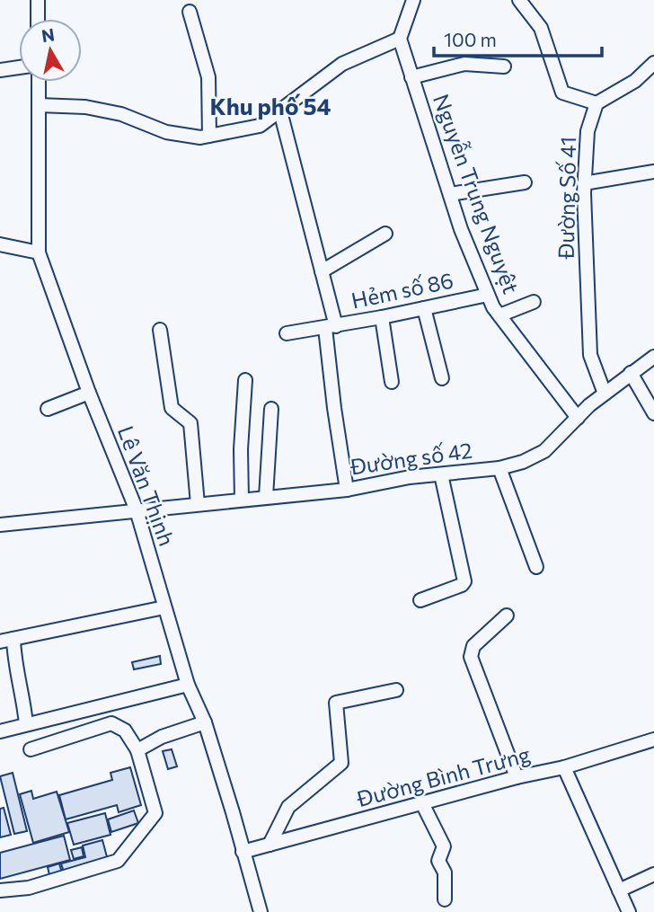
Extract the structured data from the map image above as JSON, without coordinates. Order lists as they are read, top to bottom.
{
  "streets": {
    "street": [
      "Nguyễn Trung Nguyệt",
      "Đường Số 41",
      "Hẻm số 86",
      "Đường số 42",
      "Lê Văn Thịnh",
      "Đường Bình Trưng"
    ]
  },
  "crossings": [
    ["Nguyễn Trung Nguyệt", "Hẻm số 86"],
    ["Nguyễn Trung Nguyệt", "Đường số 42"],
    ["Đường Số 41", "Đường số 42"],
    ["Đường số 42", "Lê Văn Thịnh"],
    ["Lê Văn Thịnh", "Đường Bình Trưng"]
  ],
  "districts": ["Khu phố 54"],
  "scale_bar": "100 m",
  "north": "top"
}
